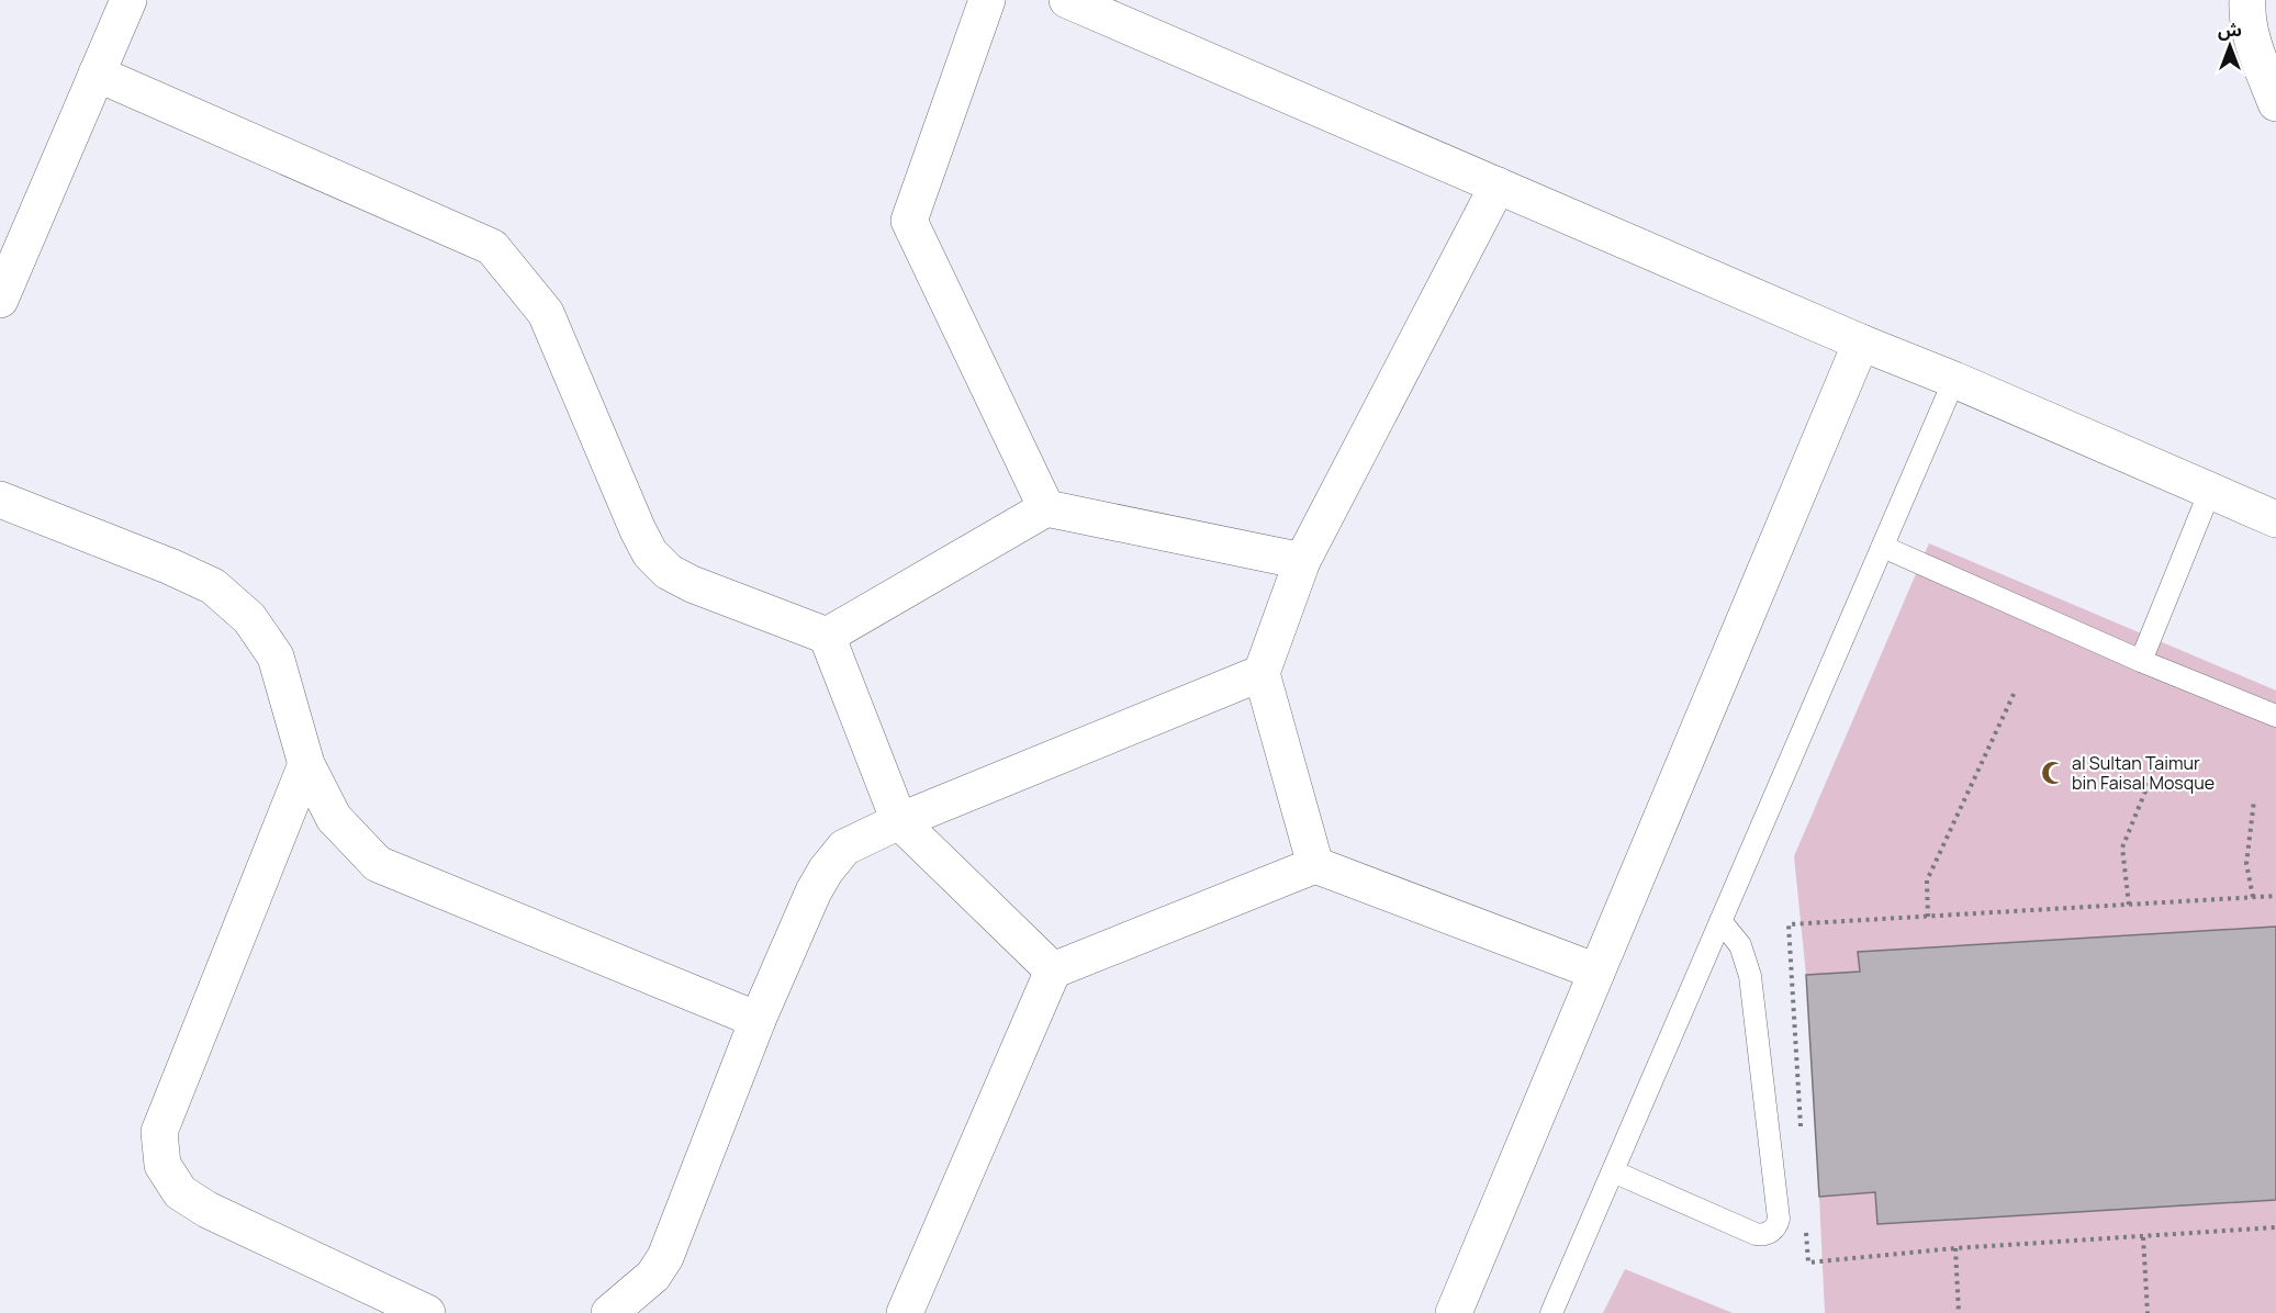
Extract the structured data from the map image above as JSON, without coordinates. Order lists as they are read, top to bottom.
{
  "places": {
    "mosque": ["al Sultan Taimur bin Faisal Mosque"]
  },
  "north": "top"
}
